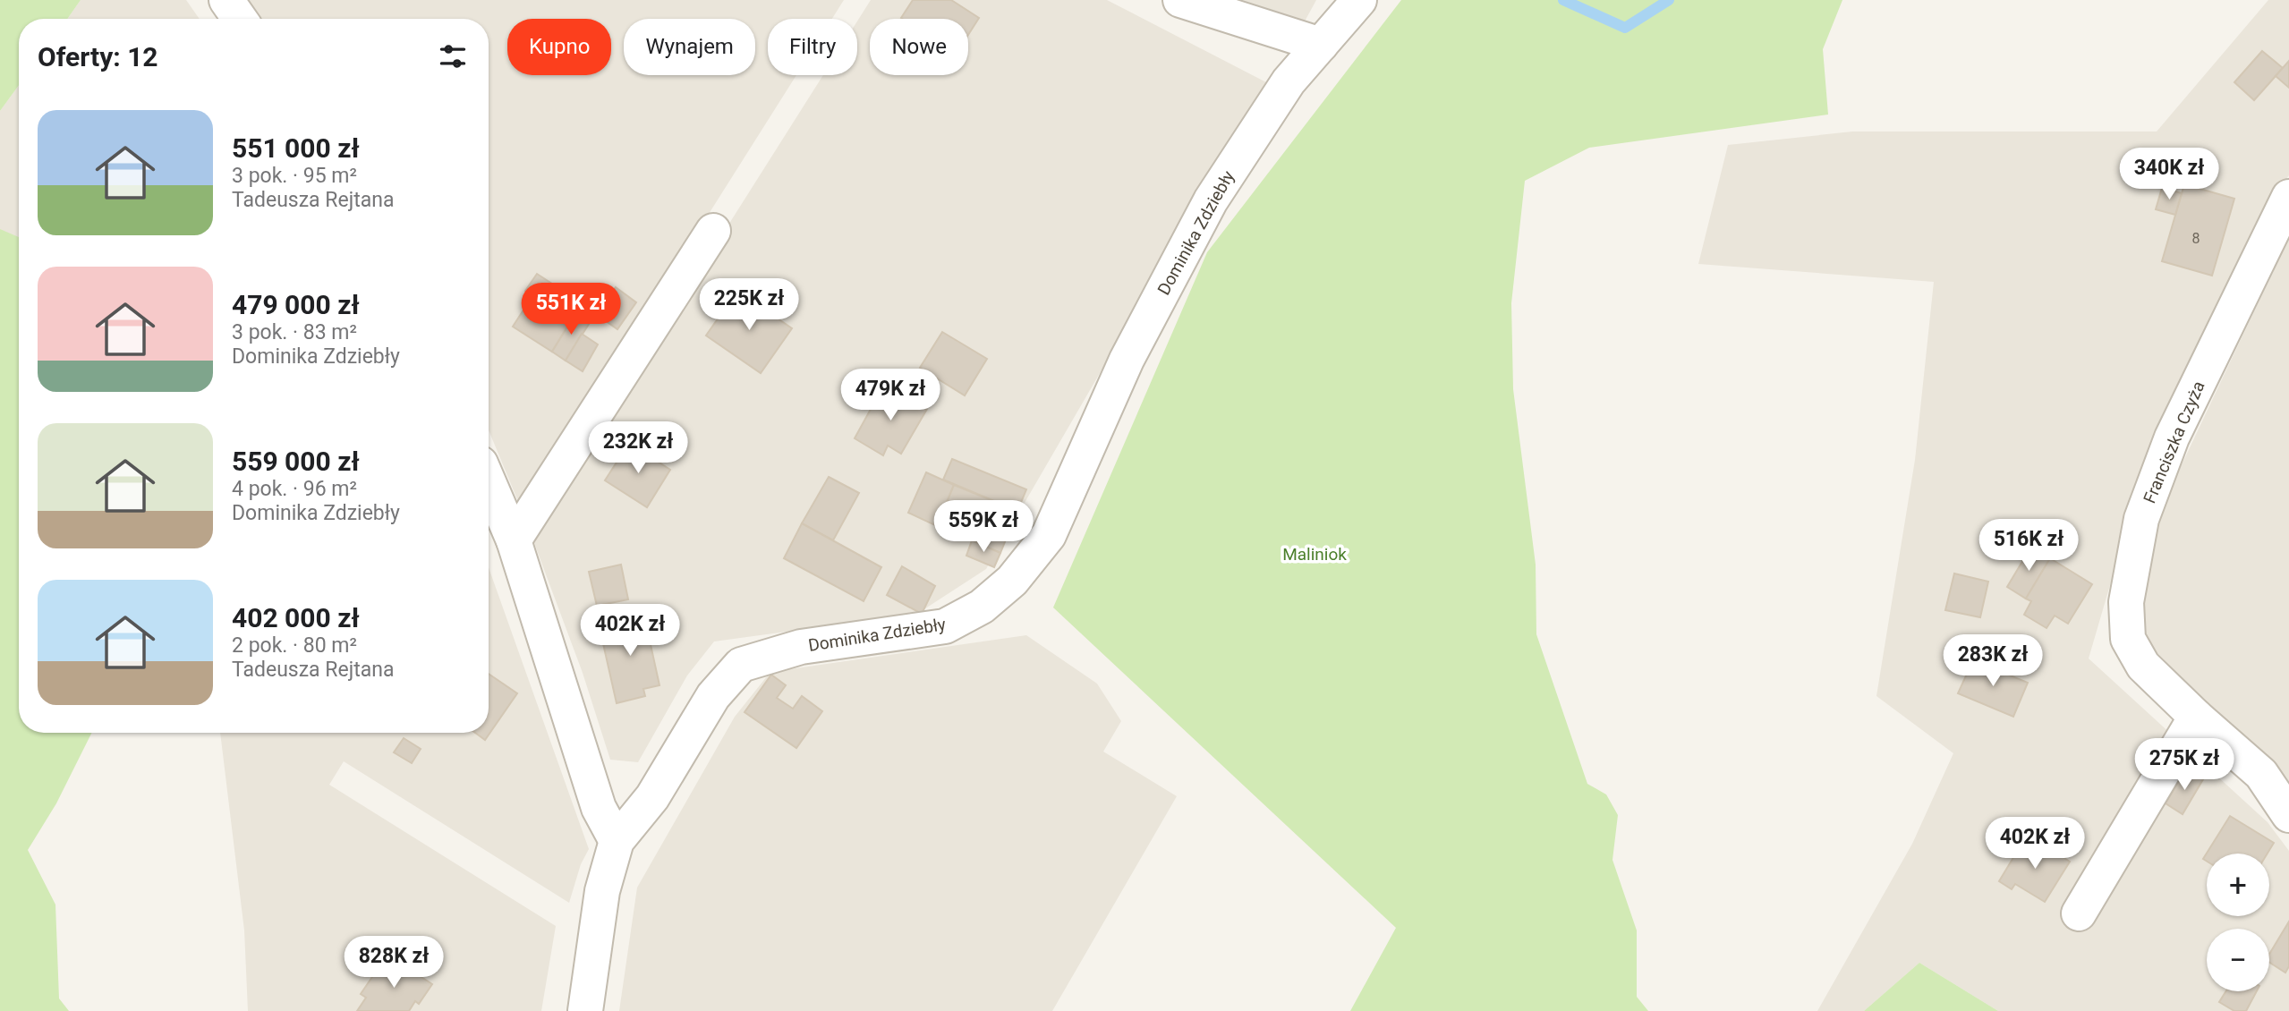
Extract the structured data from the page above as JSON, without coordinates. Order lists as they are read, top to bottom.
{
  "streets": {
    "street": ["Dominika Zdziebły", "Franciszka Czyża"]
  },
  "parks": ["Maliniok"],
  "house_numbers": ["8"],
  "page": {
    "chip": [
      "Kupno",
      "Wynajem",
      "Filtry",
      "Nowe"
    ],
    "heading": "Oferty: 12",
    "list": [
      {
        "name": "551 000 zł",
        "note": "3 pok. · 95 m² · Tadeusza Rejtana"
      },
      {
        "name": "479 000 zł",
        "note": "3 pok. · 83 m² · Dominika Zdziebły"
      },
      {
        "name": "559 000 zł",
        "note": "4 pok. · 96 m² · Dominika Zdziebły"
      },
      {
        "name": "402 000 zł",
        "note": "2 pok. · 80 m² · Tadeusza Rejtana"
      }
    ],
    "price": [
      "340K zł",
      "225K zł",
      "551K zł",
      "479K zł",
      "232K zł",
      "559K zł",
      "516K zł",
      "402K zł",
      "283K zł",
      "275K zł",
      "402K zł",
      "828K zł"
    ],
    "map_buttons": ["+", "−"]
  }
}
